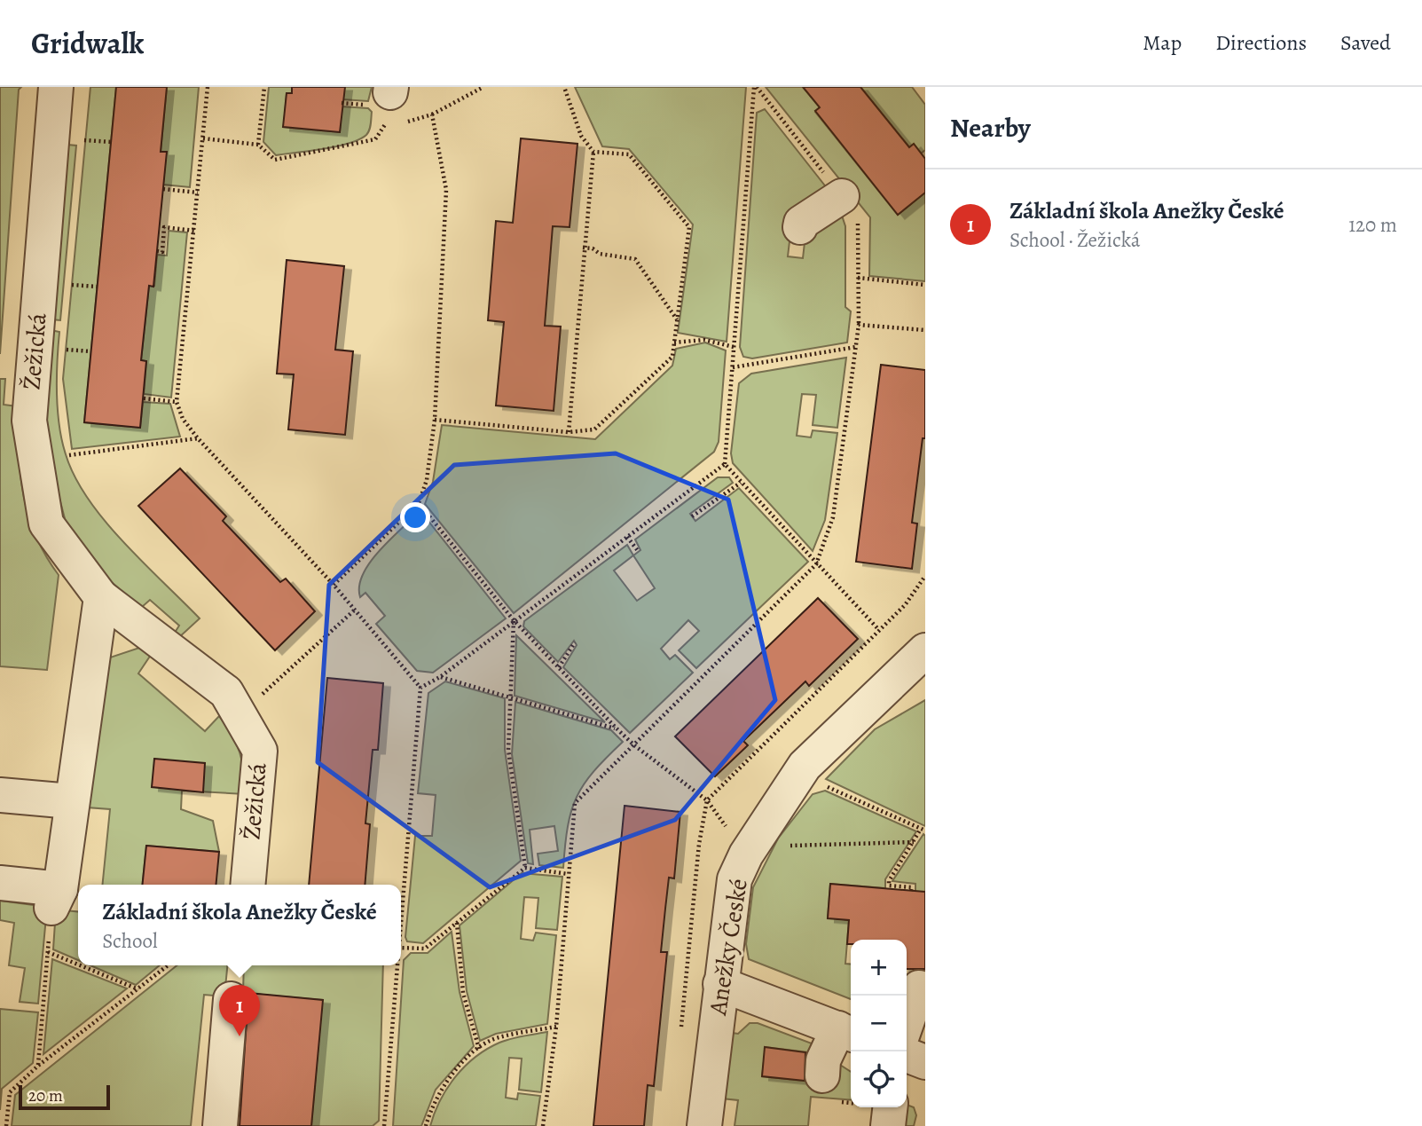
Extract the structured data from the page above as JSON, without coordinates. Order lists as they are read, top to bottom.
{
  "streets": {
    "street": ["Žežická", "Anežky České"]
  },
  "scale_bar": "20 m",
  "page": {
    "header": "Gridwalk",
    "nav": ["Map", "Directions", "Saved"],
    "heading": "Nearby",
    "list": [
      {
        "mark": "1",
        "name": "Základní škola Anežky České",
        "note": "School · Žežická",
        "value": "120 m"
      }
    ],
    "popup": ["Základní škola Anežky České", "School"],
    "map_buttons": ["+", "−"],
    "pins": "1",
    "scale": "20 m"
  }
}
